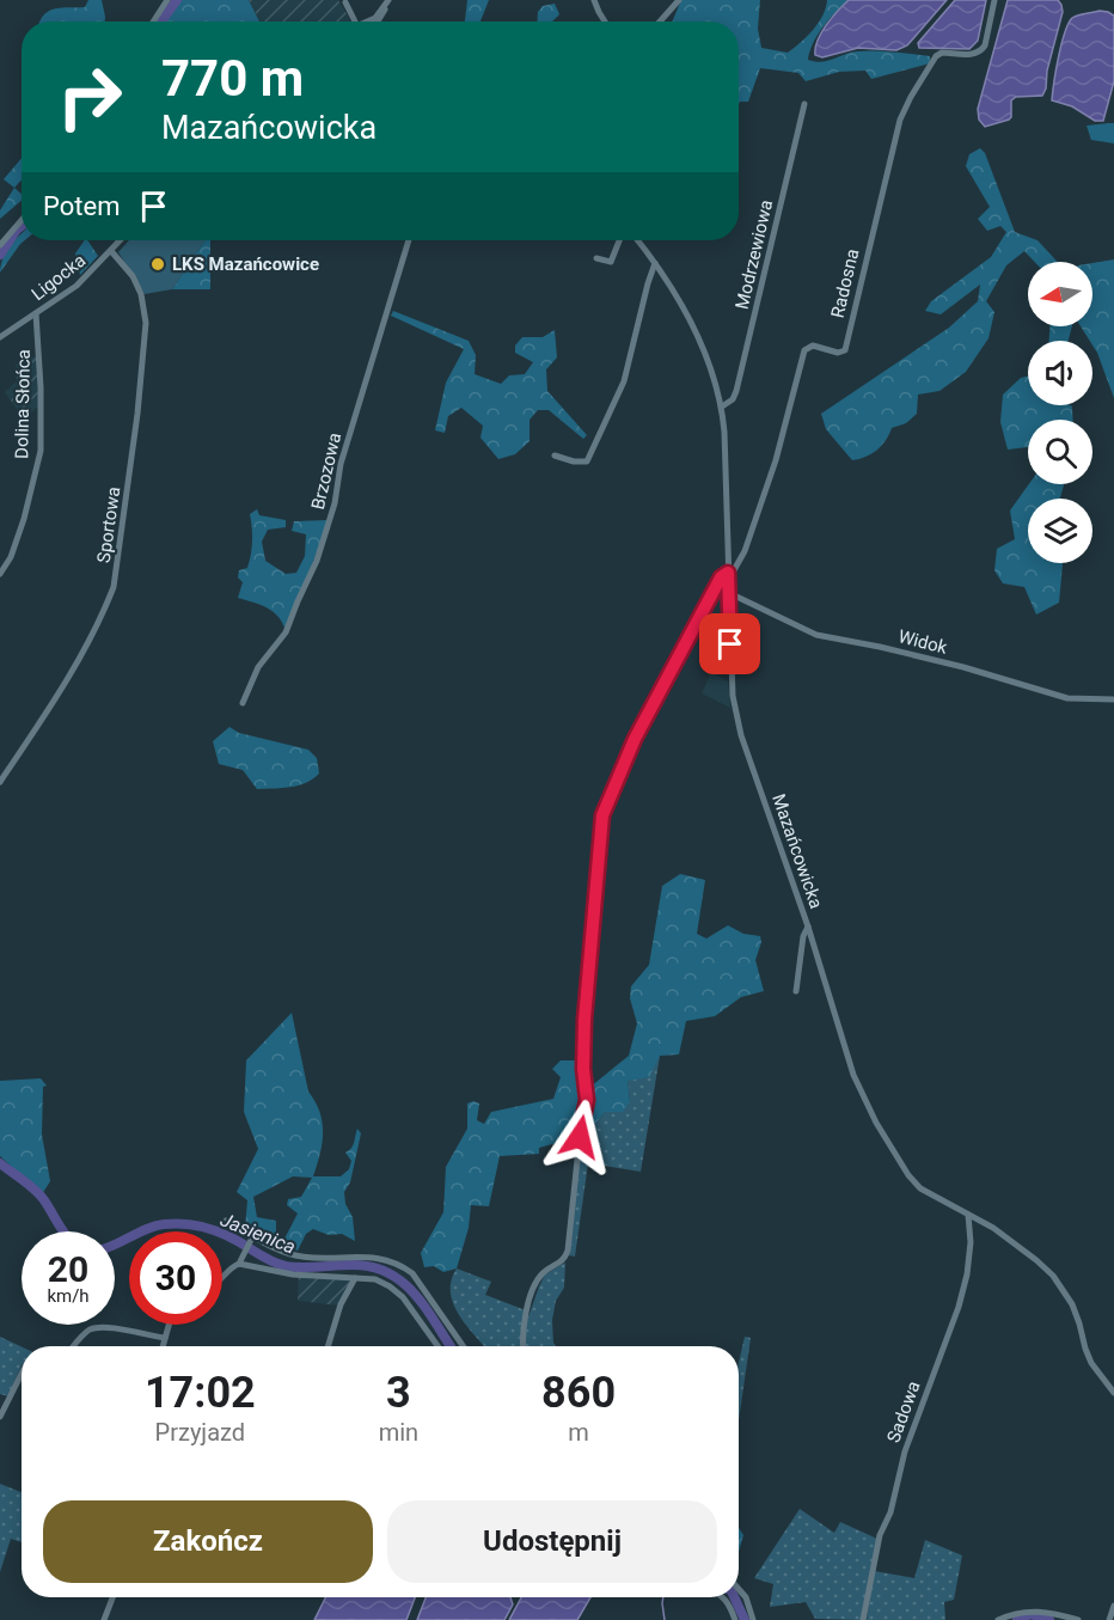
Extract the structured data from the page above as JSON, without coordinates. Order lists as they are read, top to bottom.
{
  "streets": {
    "street": [
      "Modrzewiowa",
      "Ligocka",
      "Radosna",
      "Dolina Słońca",
      "Brzozowa",
      "Sportowa",
      "Widok",
      "Mazańcowicka",
      "Sadowa"
    ]
  },
  "crossings": [
    ["Modrzewiowa", "Mazańcowicka"],
    ["Ligocka", "Dolina Słońca"],
    ["Ligocka", "Sportowa"],
    ["Radosna", "Mazańcowicka"],
    ["Widok", "Mazańcowicka"],
    ["Mazańcowicka", "Sadowa"]
  ],
  "water": ["Jasienica"],
  "places": ["LKS Mazańcowice"],
  "north": "left",
  "page": {
    "turn": ["770 m", "Mazańcowicka"],
    "then": "Potem",
    "speed": "20 km/h",
    "limit": "30",
    "eta": [
      "17:02",
      "Przyjazd",
      "3",
      "min",
      "860",
      "m"
    ],
    "buttons": ["Zakończ", "Udostępnij"]
  }
}
